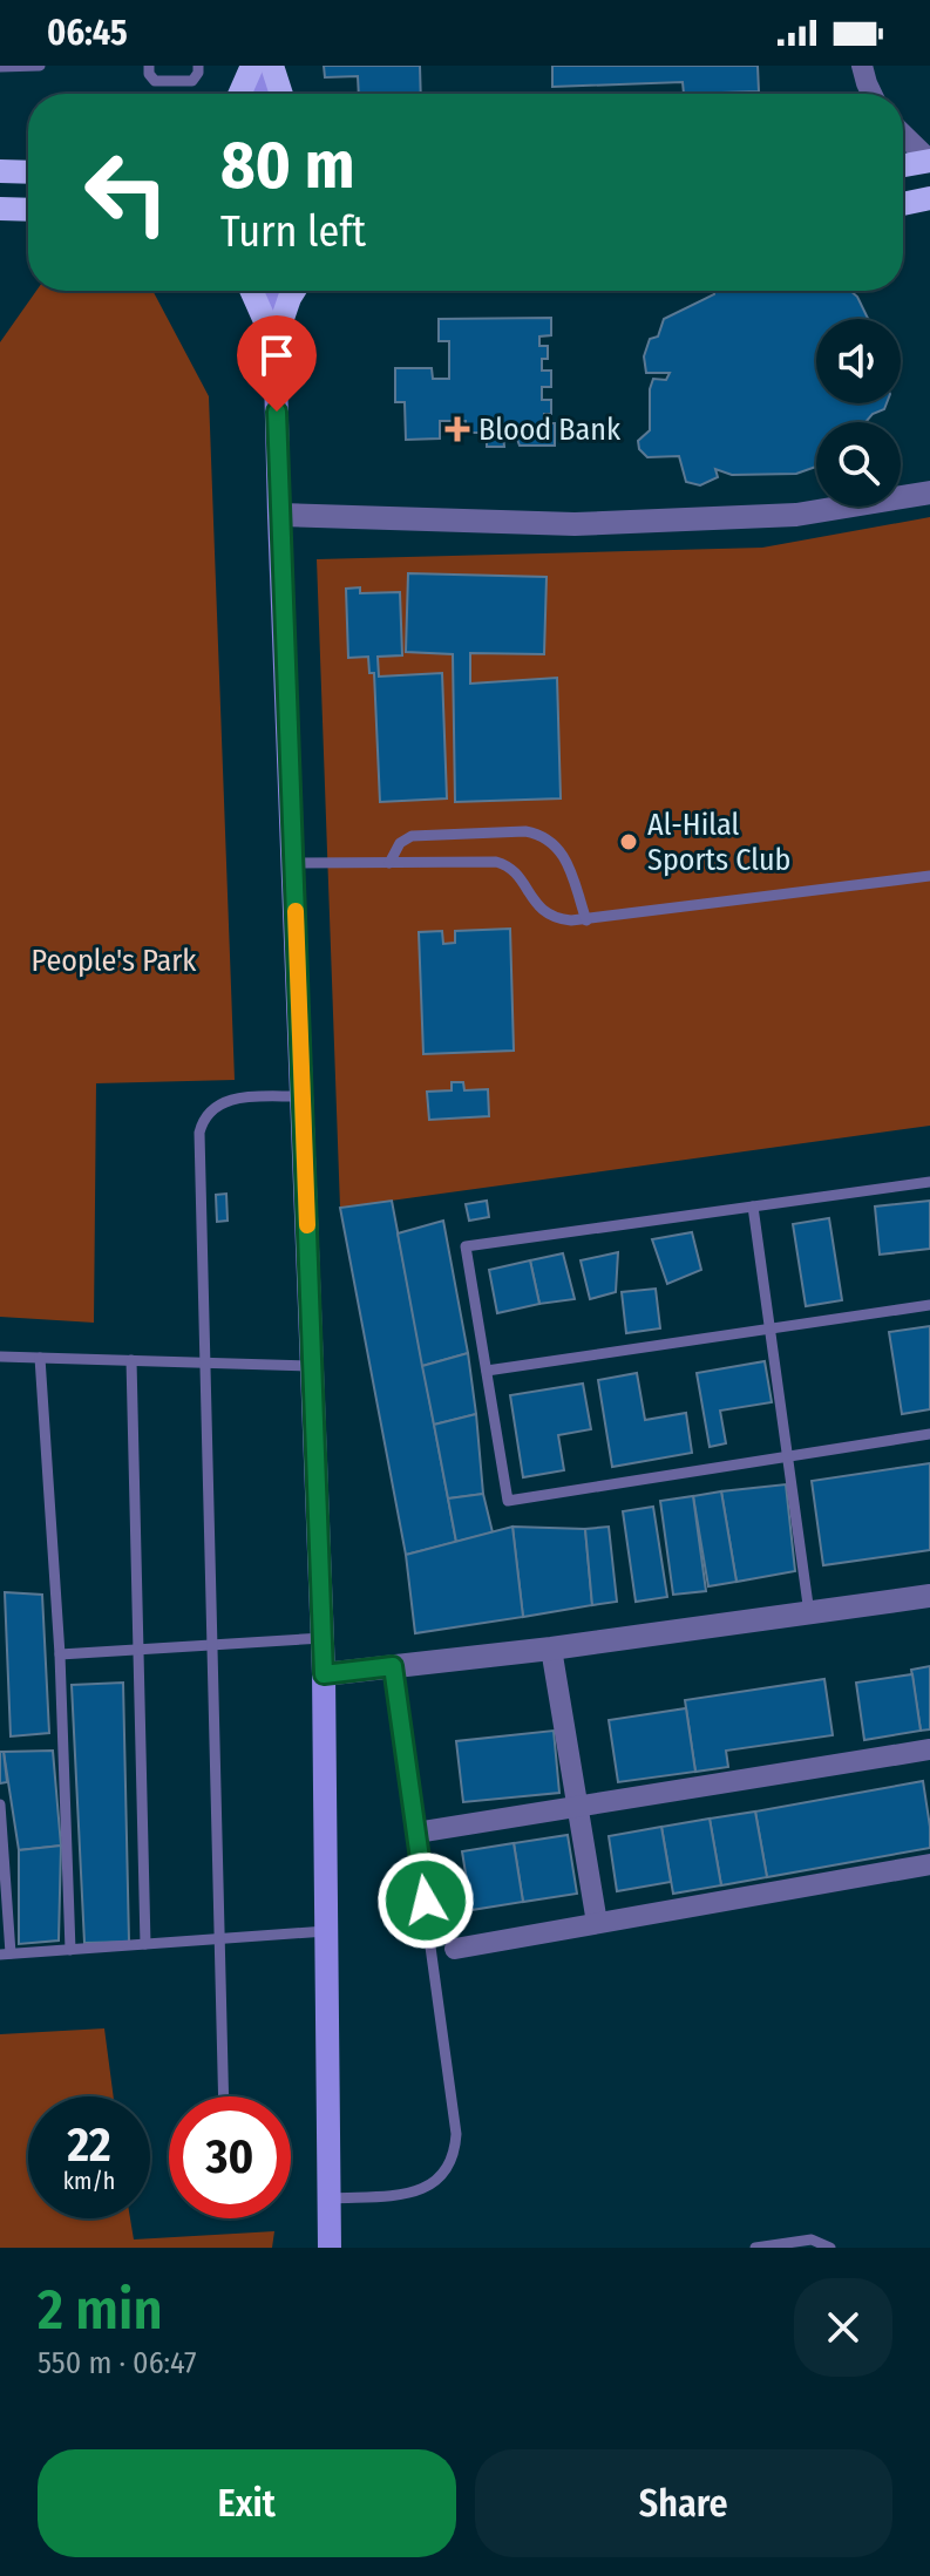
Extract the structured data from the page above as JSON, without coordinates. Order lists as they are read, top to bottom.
{
  "parks": ["People's Park"],
  "places": {
    "health": ["Blood Bank"],
    "other": ["Al-Hilal Sports Club"]
  },
  "page": {
    "status": "06:45",
    "turn": ["80 m", "Turn left"],
    "speed": "22 km/h",
    "limit": "30",
    "heading": ["2 min", "550 m · 06:47"],
    "buttons": ["Exit", "Share"]
  }
}
